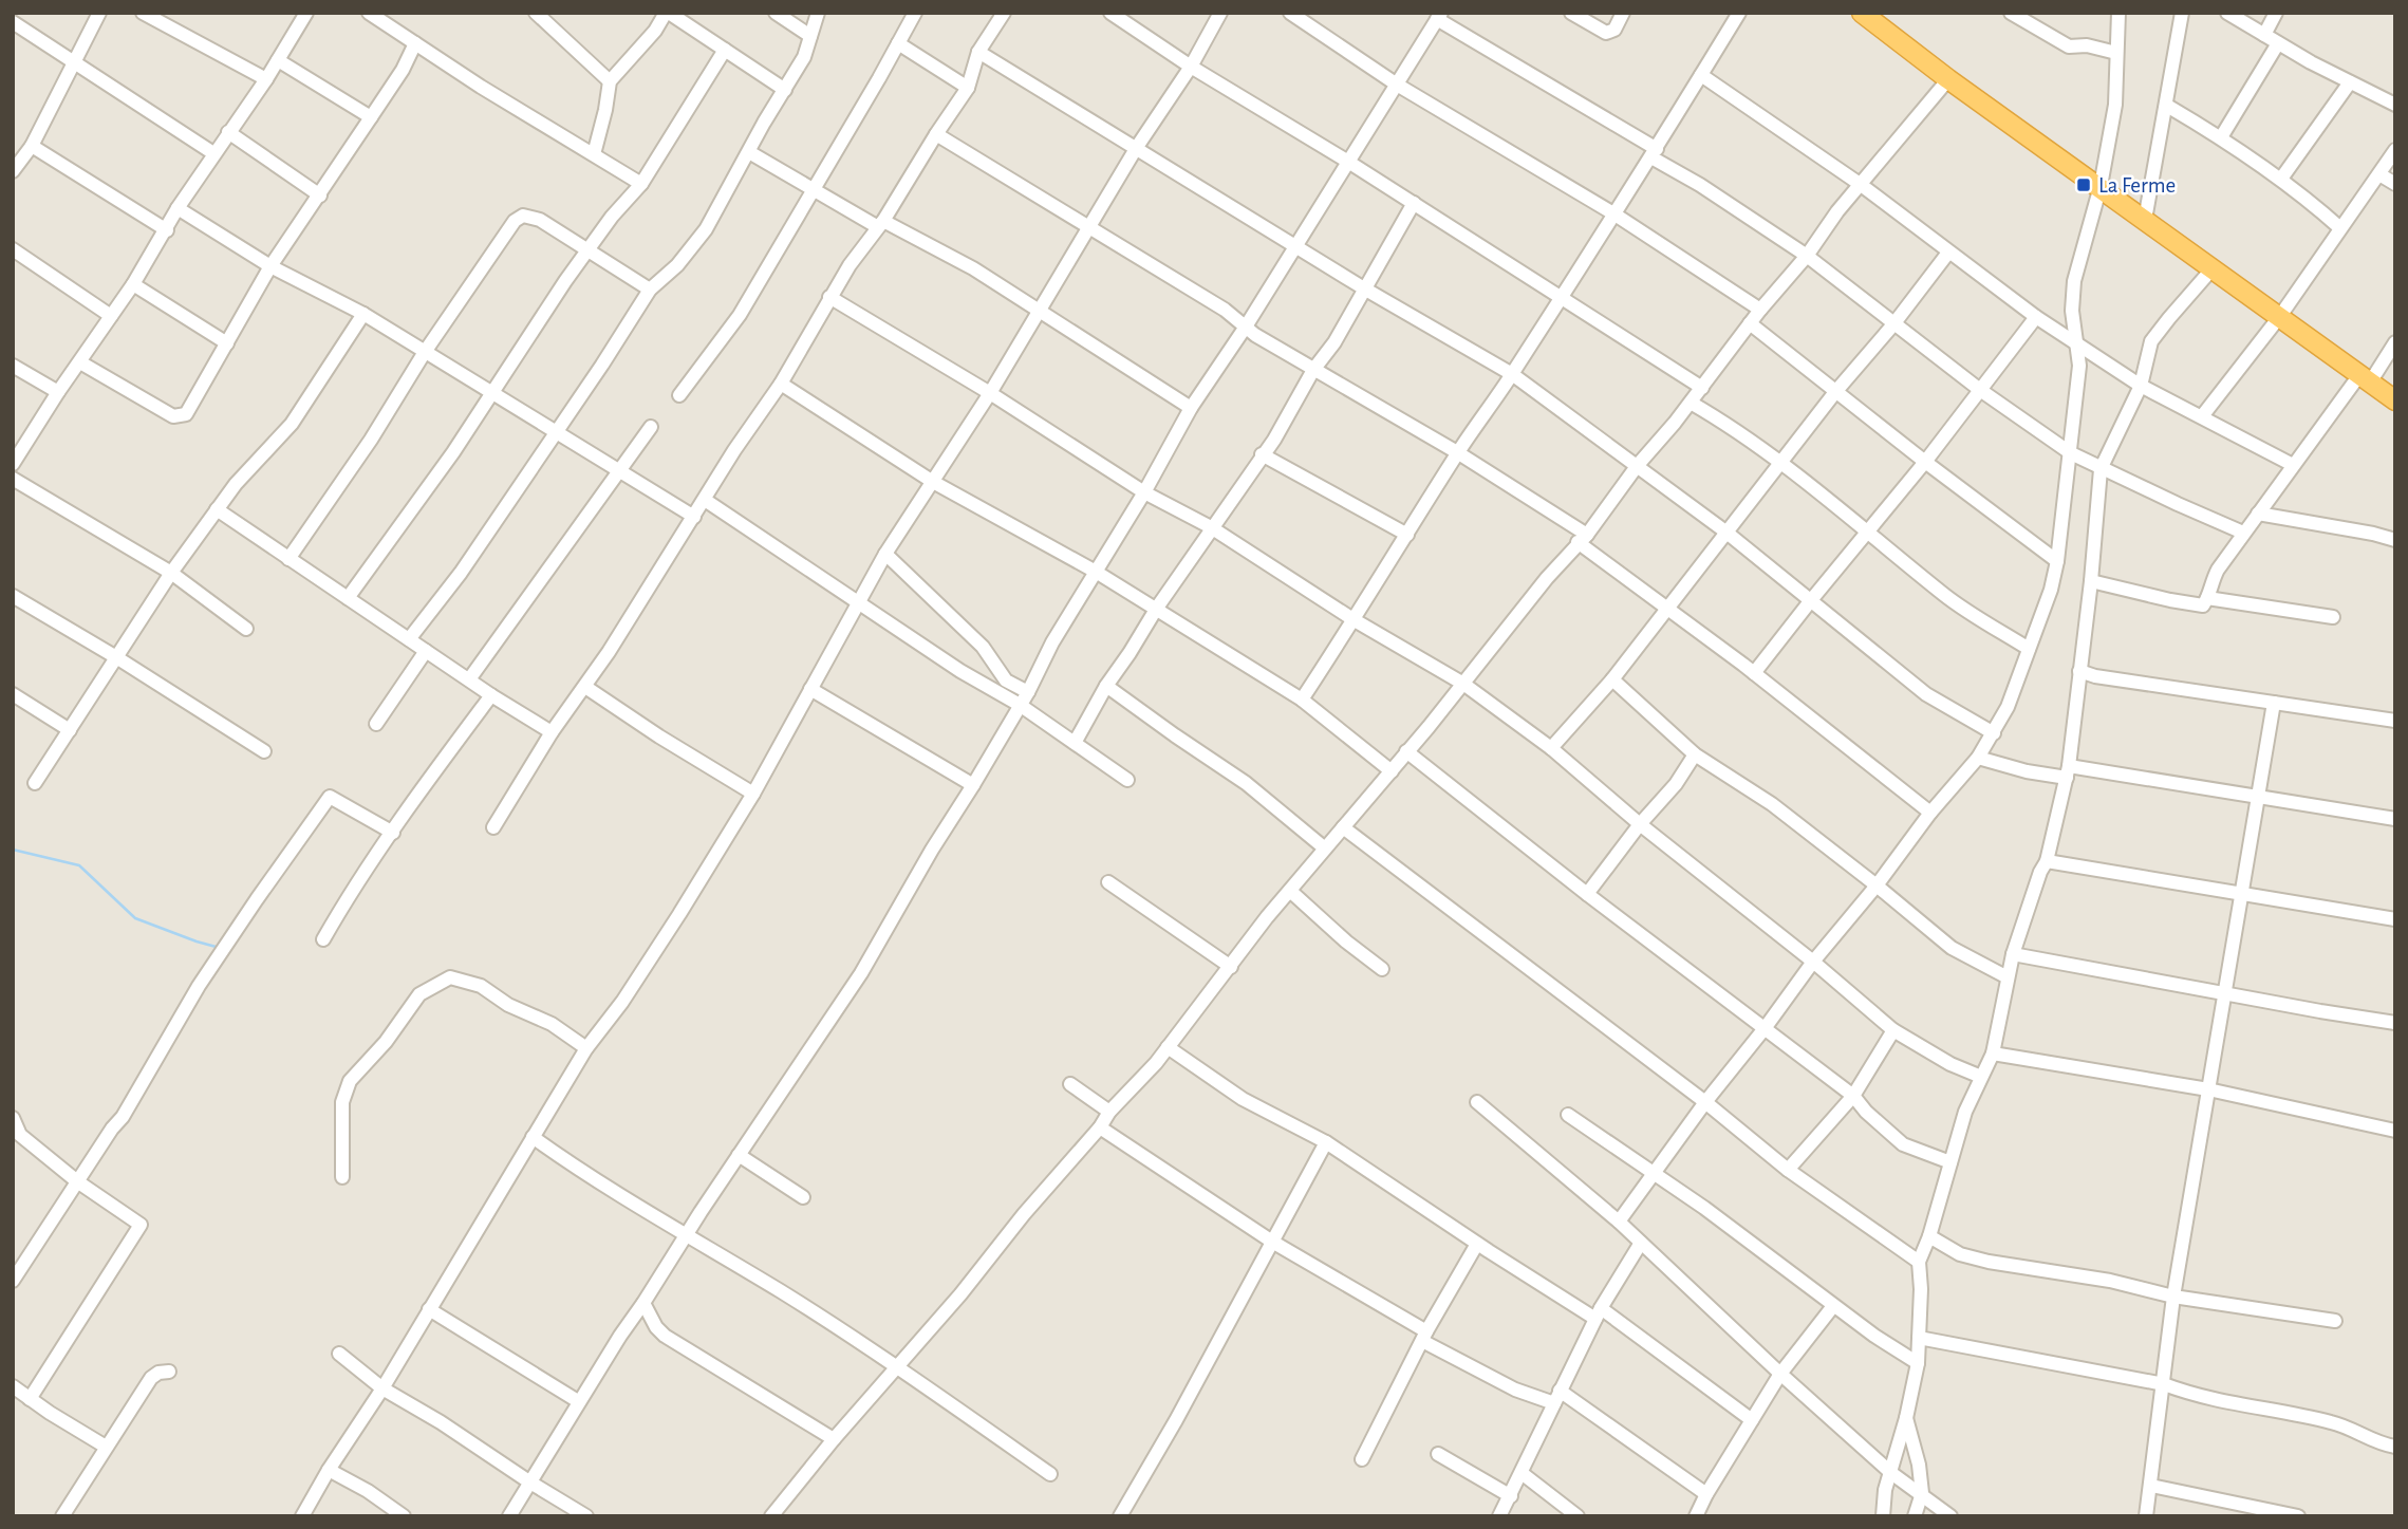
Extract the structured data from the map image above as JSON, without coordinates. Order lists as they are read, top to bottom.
{
  "places": {
    "transit": ["La Ferme"]
  }
}
